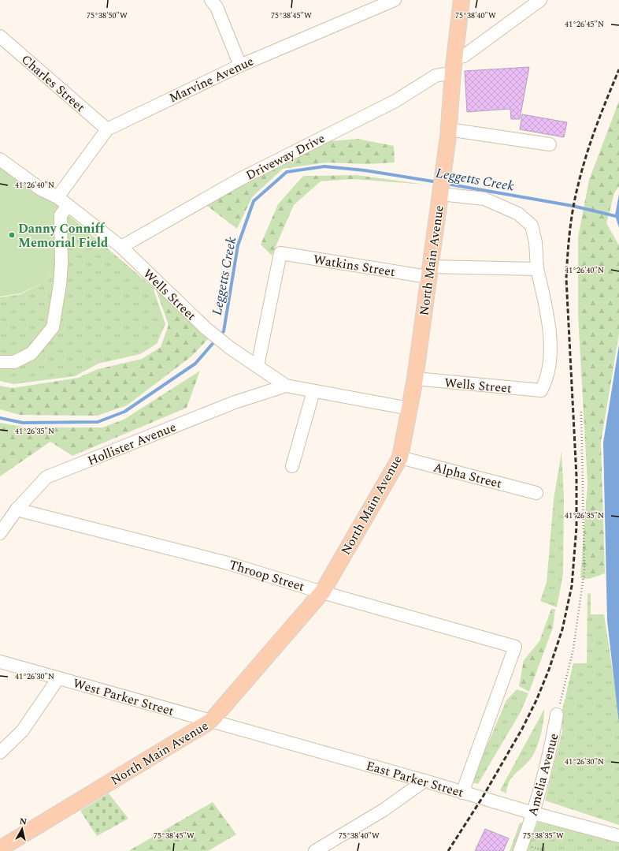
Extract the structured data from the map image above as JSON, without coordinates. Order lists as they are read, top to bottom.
{
  "streets": {
    "main road": ["North Main Avenue"],
    "street": [
      "Marvine Avenue",
      "Charles Street",
      "Driveway Drive",
      "Watkins Street",
      "Wells Street",
      "Hollister Avenue",
      "Alpha Street",
      "Throop Street",
      "West Parker Street",
      "Amelia Avenue",
      "East Parker Street"
    ]
  },
  "crossings": [
    ["Marvine Avenue", "Charles Street"],
    ["Marvine Avenue", "Wells Street"],
    ["Driveway Drive", "North Main Avenue"],
    ["Driveway Drive", "Wells Street"],
    ["North Main Avenue", "Watkins Street"],
    ["North Main Avenue", "Wells Street"],
    ["North Main Avenue", "Alpha Street"],
    ["North Main Avenue", "Throop Street"],
    ["North Main Avenue", "West Parker Street"],
    ["North Main Avenue", "East Parker Street"],
    ["Watkins Street", "Wells Street"],
    ["Wells Street", "Hollister Avenue"],
    ["Hollister Avenue", "Throop Street"],
    ["Throop Street", "East Parker Street"],
    ["West Parker Street", "East Parker Street"],
    ["Amelia Avenue", "East Parker Street"]
  ],
  "water": ["Leggetts Creek"],
  "places": ["Danny Conniff Memorial Field"],
  "north": "top",
  "coordinates": [
    "75°38'50\"W",
    "75°38'45\"W",
    "75°38'40\"W",
    "41°26'45\"N",
    "41°26'40\"N",
    "41°26'35\"N",
    "41°26'30\"N",
    "75°38'35\"W"
  ]
}
